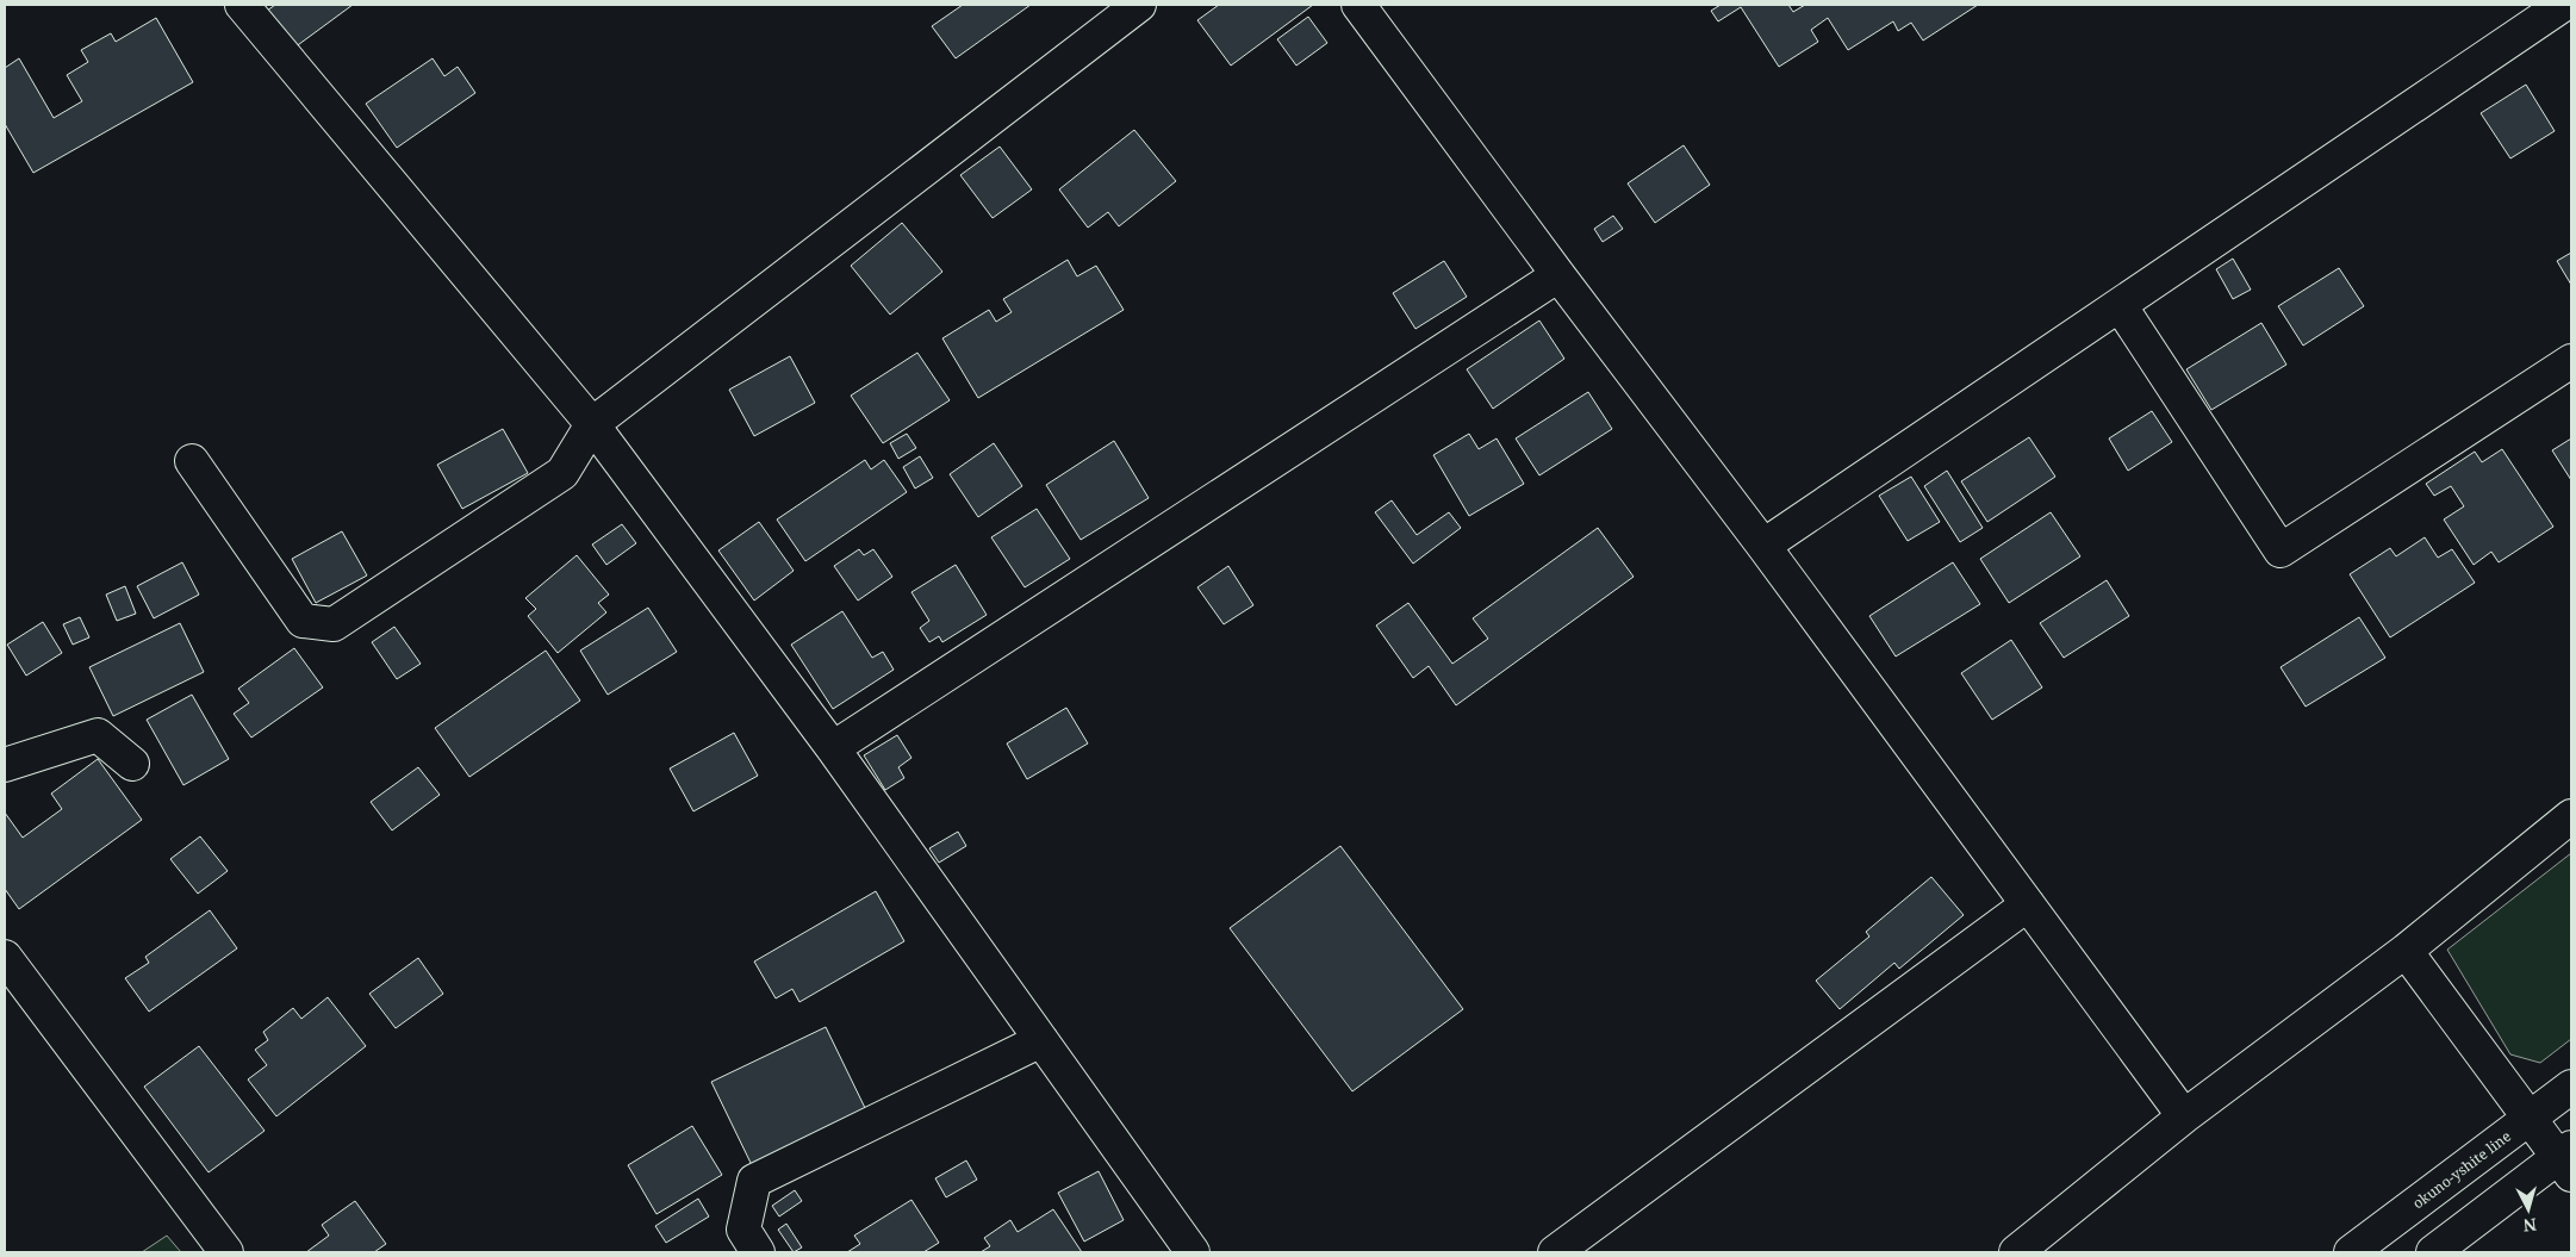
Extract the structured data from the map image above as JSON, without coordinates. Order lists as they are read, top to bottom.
{
  "streets": {
    "street": ["okuno-yshite line"]
  },
  "north": "bottom"
}
